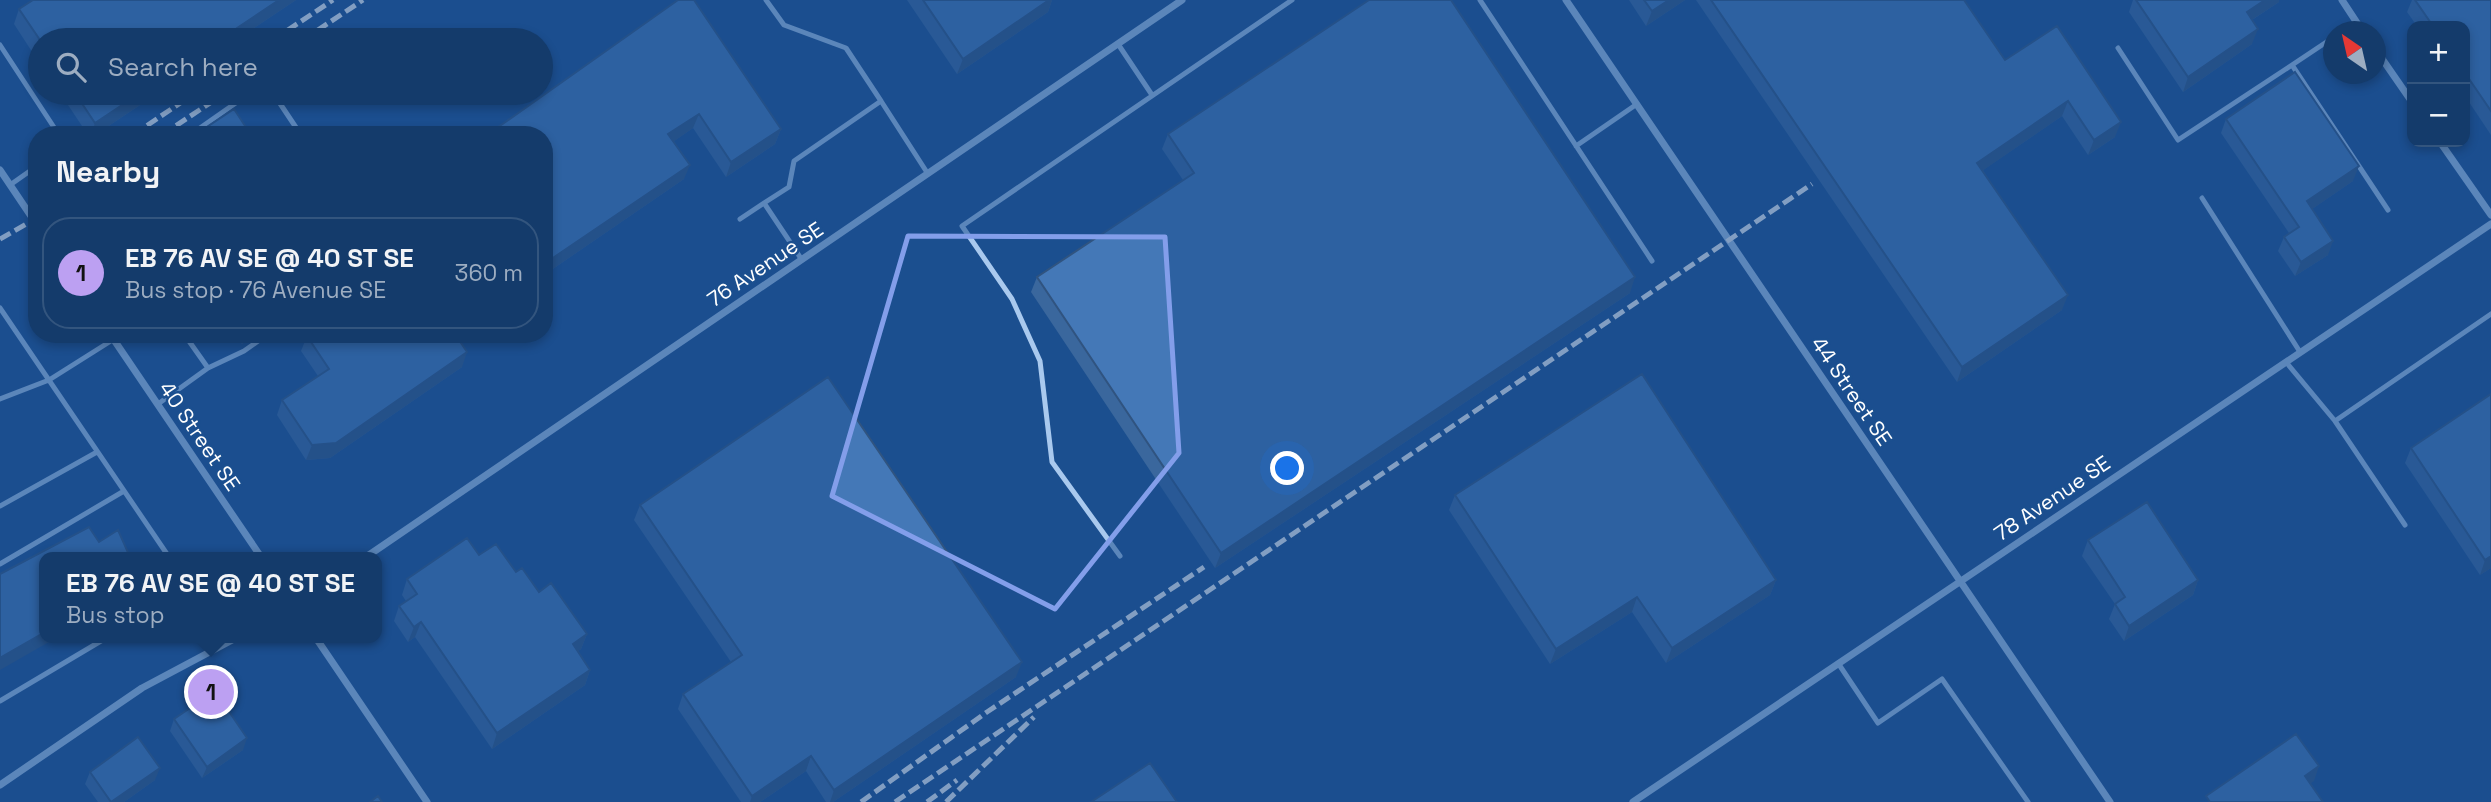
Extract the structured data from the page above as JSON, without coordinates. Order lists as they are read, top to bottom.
{
  "streets": {
    "street": [
      "76 Avenue SE",
      "44 Street SE",
      "40 Street SE",
      "78 Avenue SE"
    ]
  },
  "crossings": [
    ["44 Street SE", "78 Avenue SE"]
  ],
  "north": "top left",
  "page": {
    "map_buttons": ["+", "−"],
    "search": "Search here",
    "heading": "Nearby",
    "list": [
      {
        "mark": "1",
        "name": "EB 76 AV SE @ 40 ST SE",
        "note": "Bus stop · 76 Avenue SE",
        "value": "360 m"
      }
    ],
    "popup": ["EB 76 AV SE @ 40 ST SE", "Bus stop"],
    "pins": "1"
  }
}
